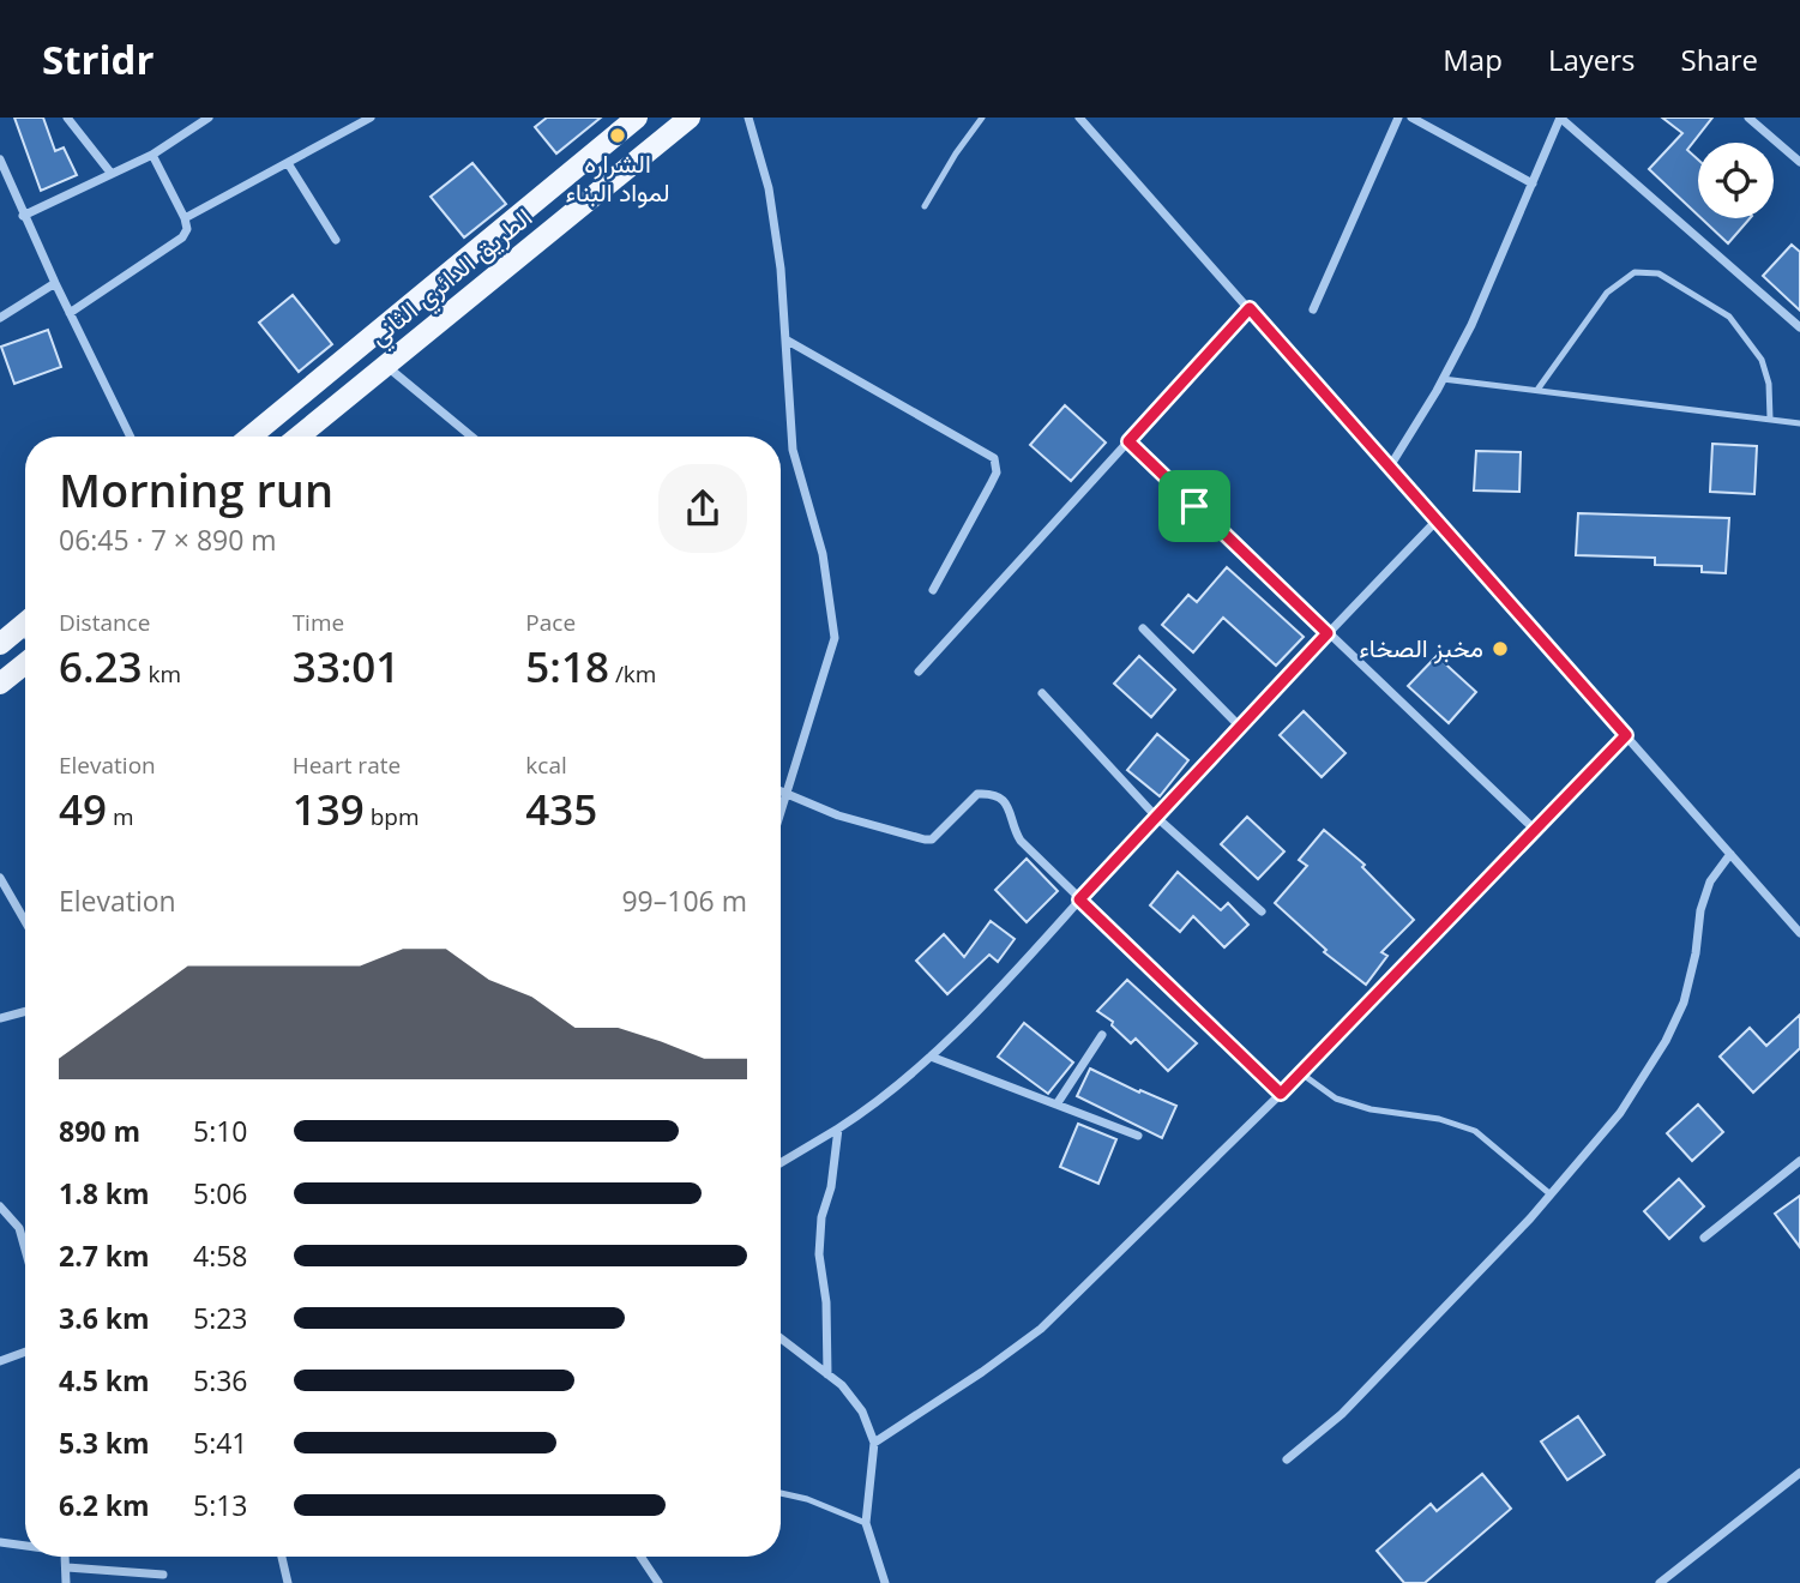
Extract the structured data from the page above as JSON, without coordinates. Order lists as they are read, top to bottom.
{
  "streets": {
    "main road": ["الطريق الدائري الثاني"]
  },
  "places": ["الشراره لمواد البناء", "مخبز الصخاء"],
  "page": {
    "header": "Stridr",
    "nav": ["Map", "Layers", "Share"],
    "heading": ["Morning run", "06:45 · 7 × 890 m"],
    "stats": [
      ["Distance", "6.23 km"],
      ["Time", "33:01"],
      ["Pace", "5:18 /km"],
      ["Elevation", "49 m"],
      ["Heart rate", "139 bpm"],
      ["kcal", "435"]
    ],
    "chart": ["Elevation", "99–106 m"],
    "list": [
      {
        "name": "890 m",
        "note": "5:10"
      },
      {
        "name": "1.8 km",
        "note": "5:06"
      },
      {
        "name": "2.7 km",
        "note": "4:58"
      },
      {
        "name": "3.6 km",
        "note": "5:23"
      },
      {
        "name": "4.5 km",
        "note": "5:36"
      },
      {
        "name": "5.3 km",
        "note": "5:41"
      },
      {
        "name": "6.2 km",
        "note": "5:13"
      }
    ]
  }
}
